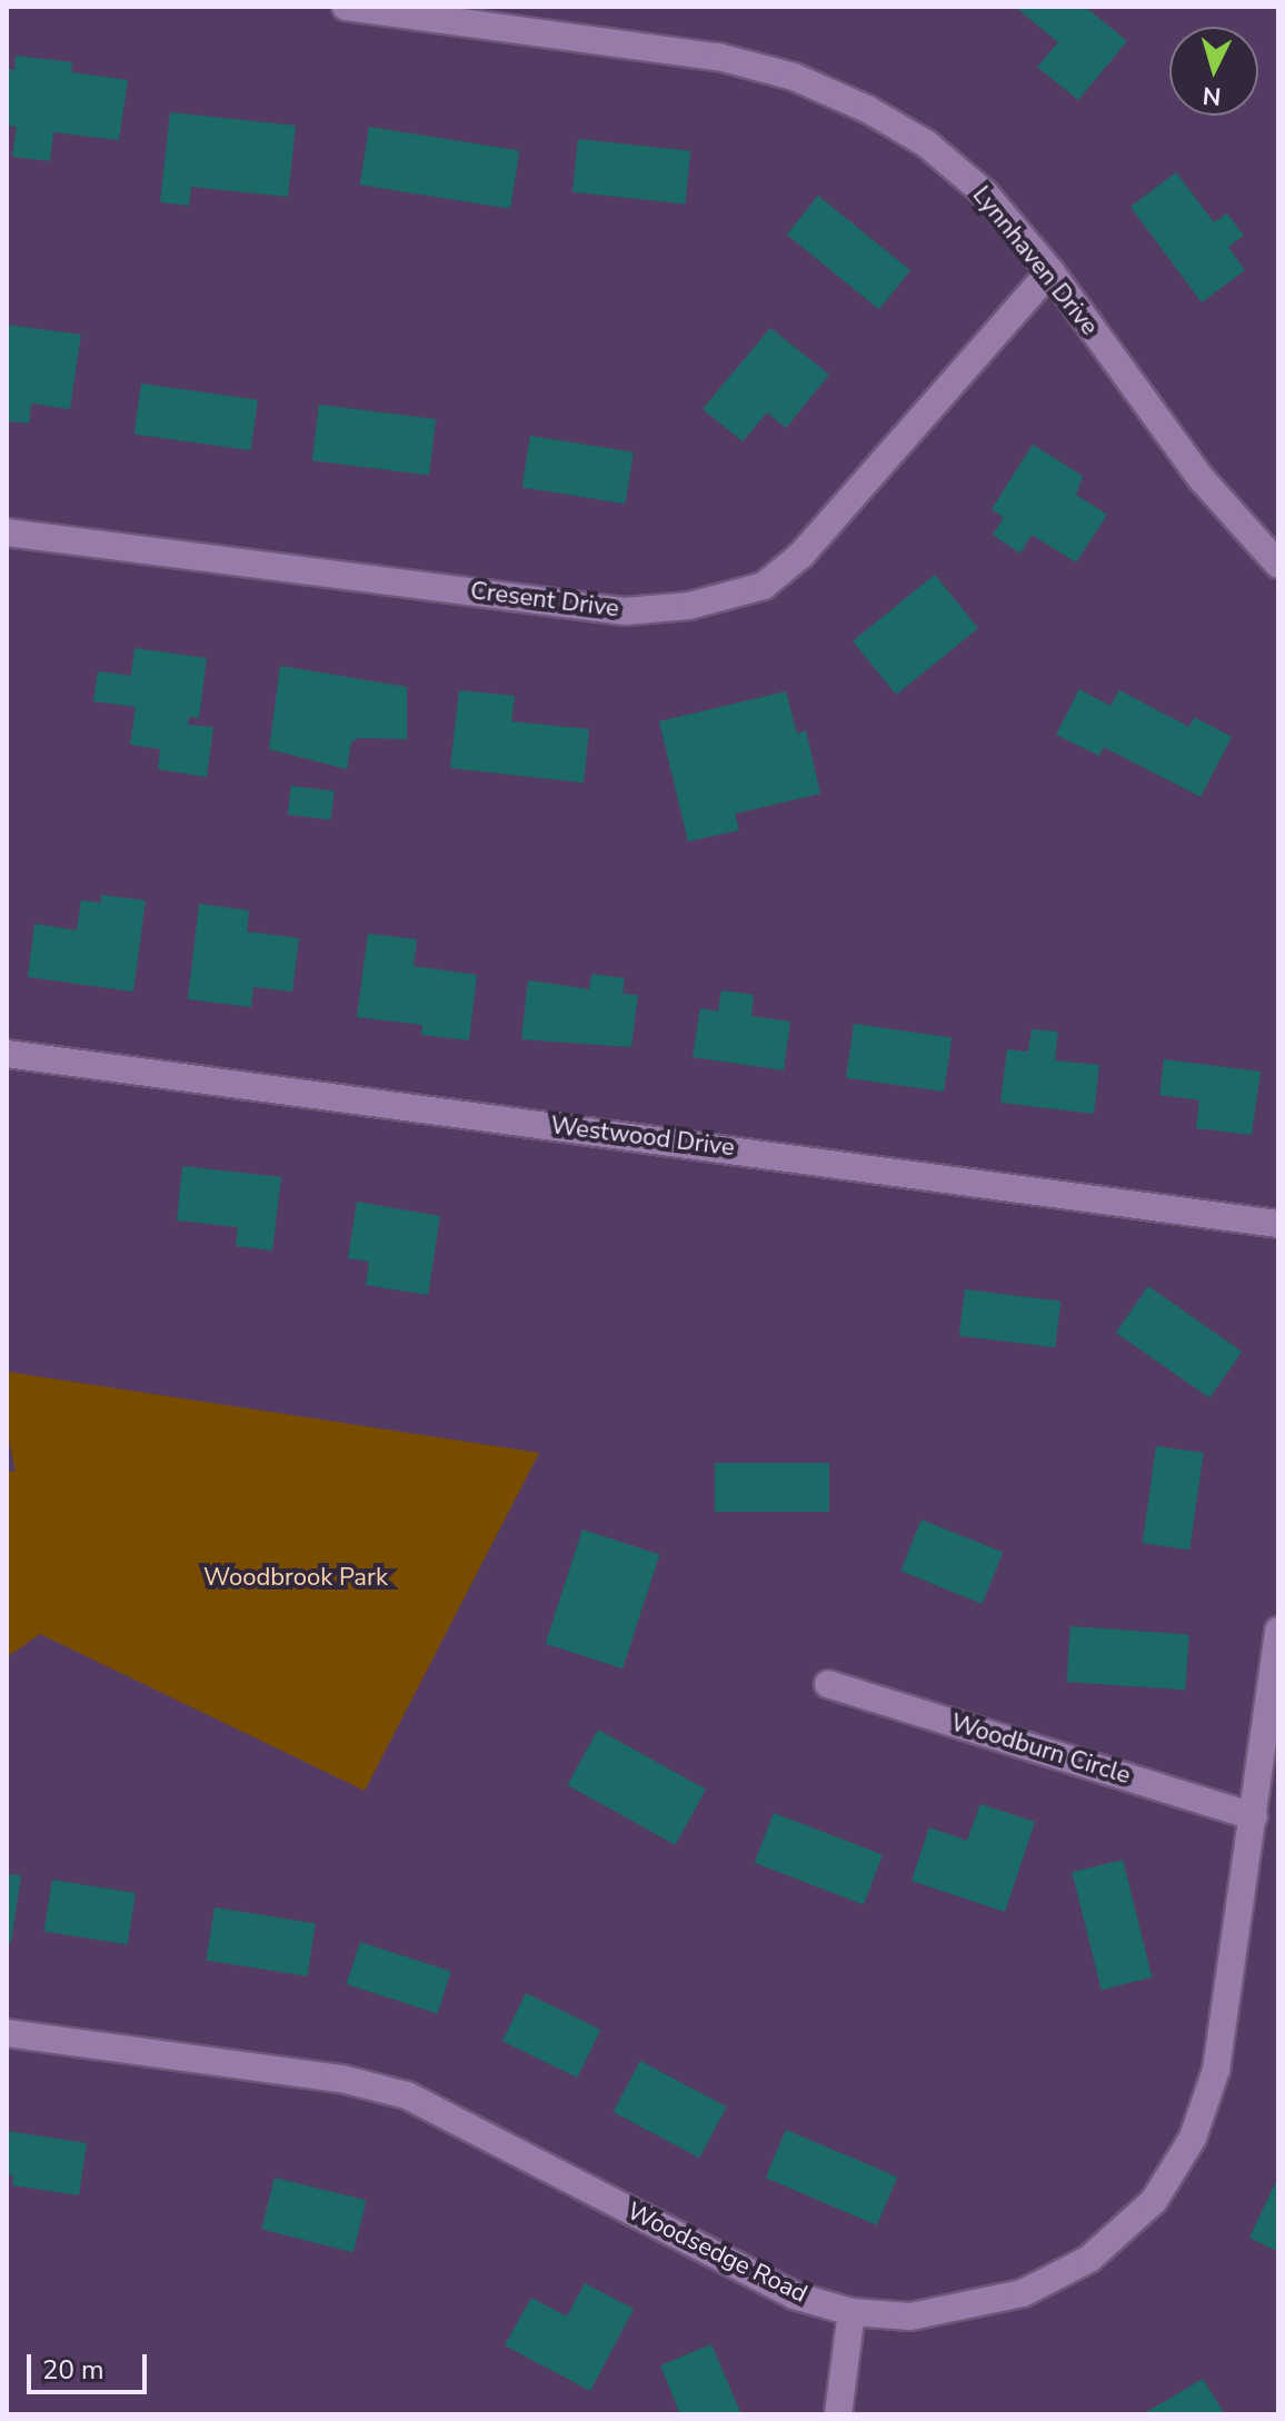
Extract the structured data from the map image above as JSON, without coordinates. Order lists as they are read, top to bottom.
{
  "streets": {
    "street": [
      "Lynnhaven Drive",
      "Cresent Drive",
      "Westwood Drive",
      "Woodburn Circle",
      "Woodsedge Road"
    ]
  },
  "crossings": [
    ["Lynnhaven Drive", "Cresent Drive"],
    ["Woodburn Circle", "Woodsedge Road"]
  ],
  "parks": ["Woodbrook Park"],
  "scale_bar": "20 m",
  "north": "bottom"
}
